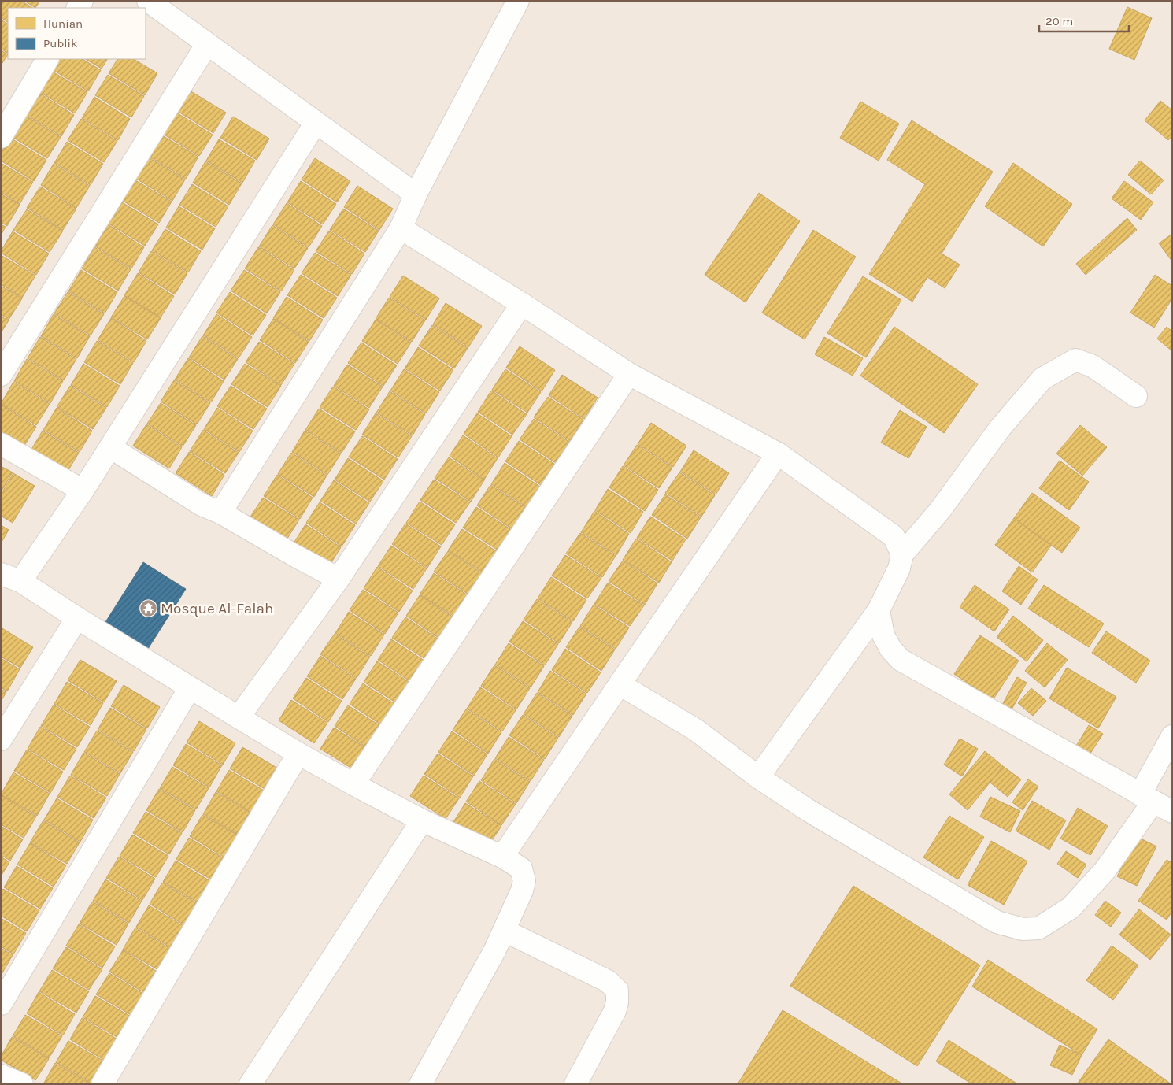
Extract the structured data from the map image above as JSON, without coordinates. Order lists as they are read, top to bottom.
{
  "places": {
    "temple": ["Mosque Al-Falah"]
  },
  "legend": ["Hunian", "Publik"],
  "scale_bar": "20 m"
}
